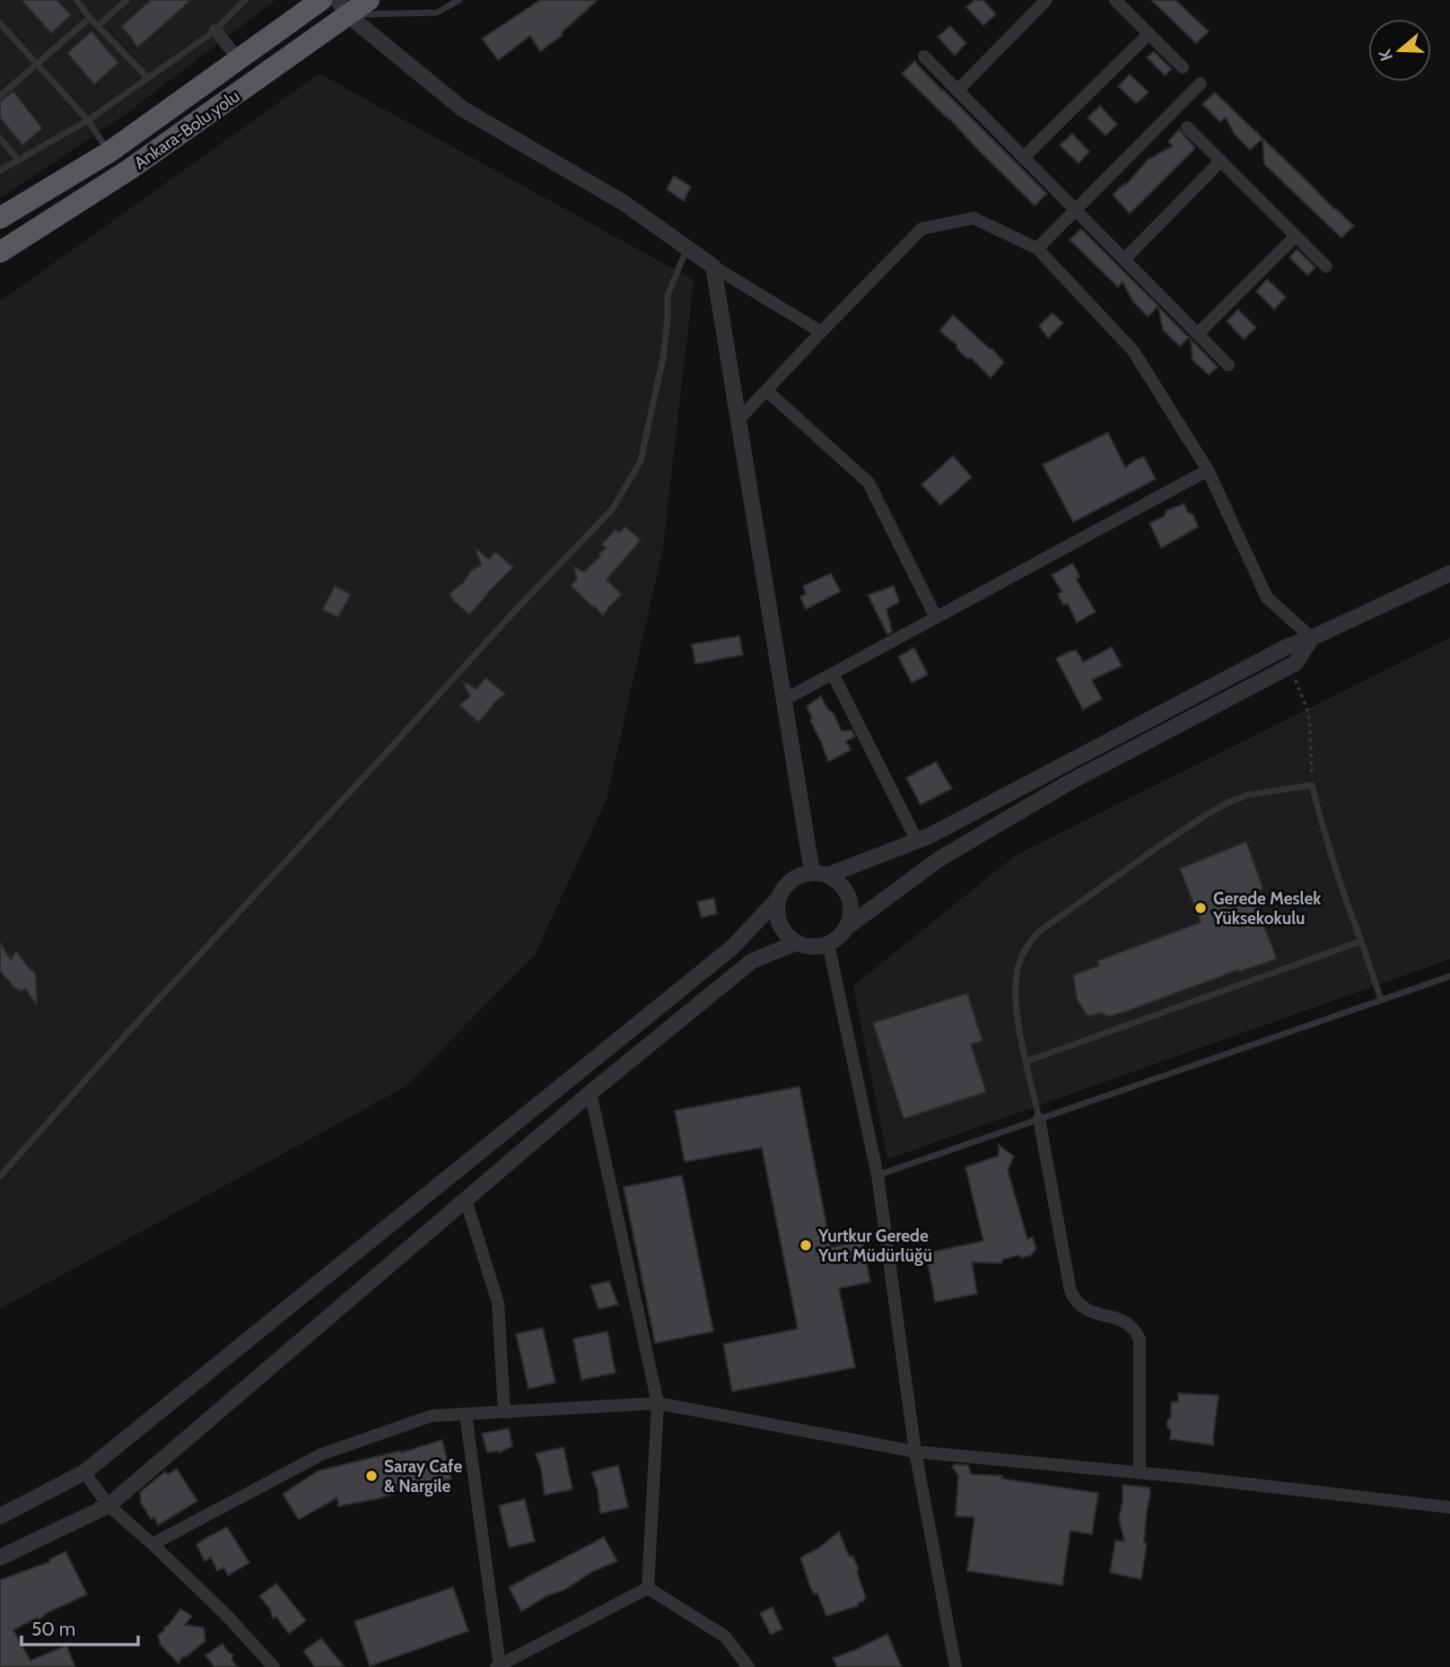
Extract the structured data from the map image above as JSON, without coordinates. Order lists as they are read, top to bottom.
{
  "streets": {
    "highway": ["Ankara-Bolu yolu"]
  },
  "places": ["Gerede Meslek Yüksekokulu", "Yurtkur Gerede Yurt Müdürlüğü", "Saray Cafe & Nargile"],
  "scale_bar": "50 m",
  "north": "left"
}
